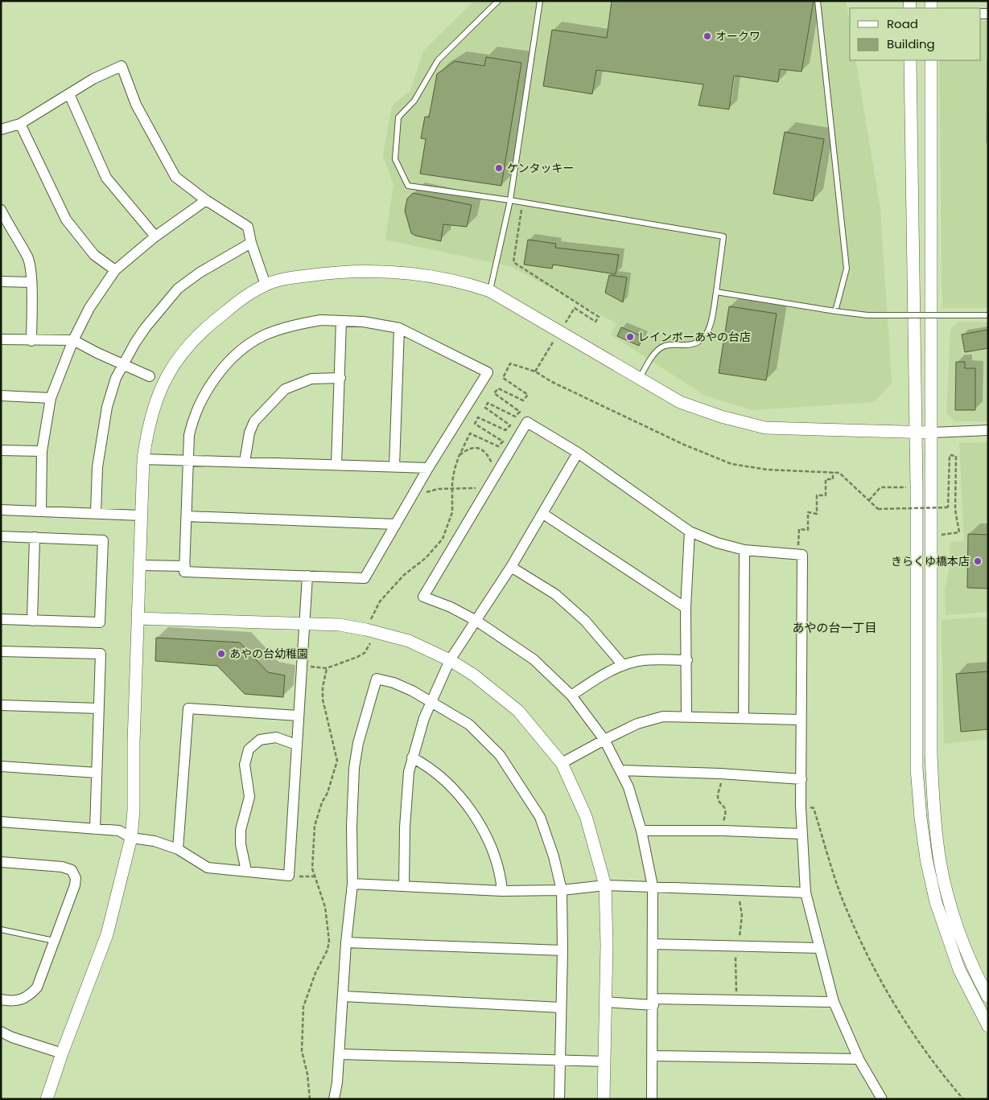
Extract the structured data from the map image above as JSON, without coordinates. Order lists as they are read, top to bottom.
{
  "districts": ["あやの台一丁目"],
  "places": [
    "オークワ",
    "ケンタッキー",
    "レインボーあやの台店",
    "きらくゆ橋本店",
    "あやの台幼稚園"
  ],
  "legend": ["Road", "Building"]
}
